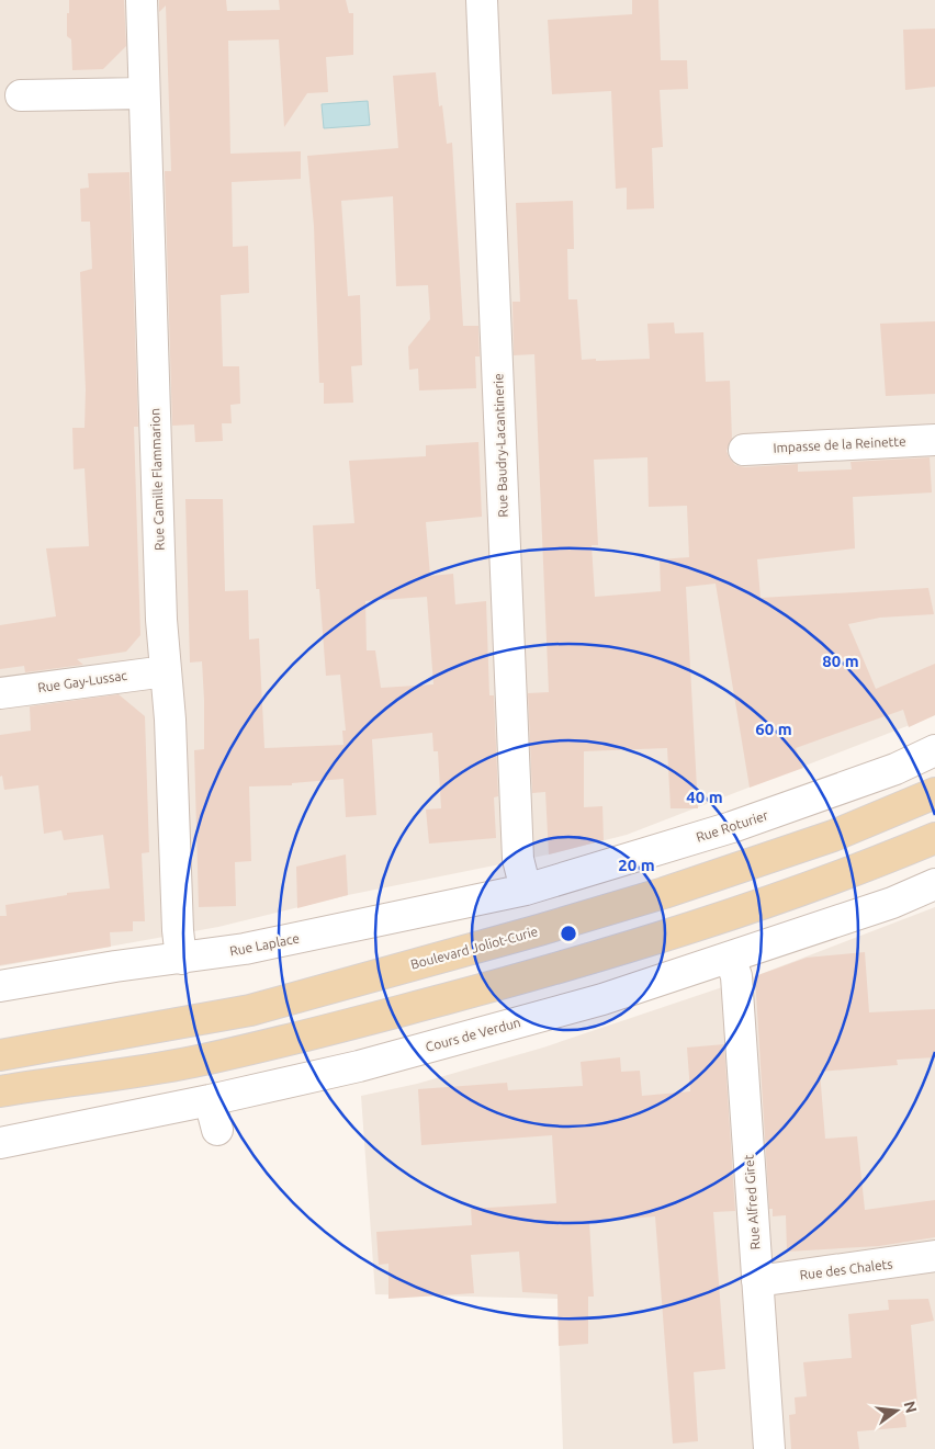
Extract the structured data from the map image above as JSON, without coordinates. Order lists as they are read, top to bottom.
{
  "streets": {
    "main road": ["Boulevard Joliot-Curie"],
    "street": [
      "Impasse de la Reinette",
      "Rue Baudry-Lacantinerie",
      "Rue Camille Flammarion",
      "Rue Gay-Lussac",
      "Rue Roturier",
      "Rue Laplace",
      "Cours de Verdun",
      "Rue Alfred Giret",
      "Rue des Chalets"
    ]
  },
  "crossings": [
    ["Rue Baudry-Lacantinerie", "Rue Roturier"],
    ["Rue Baudry-Lacantinerie", "Rue Laplace"],
    ["Rue Camille Flammarion", "Rue Gay-Lussac"],
    ["Rue Camille Flammarion", "Rue Laplace"],
    ["Rue Roturier", "Rue Laplace"],
    ["Cours de Verdun", "Rue Alfred Giret"],
    ["Rue Alfred Giret", "Rue des Chalets"]
  ],
  "north": "right",
  "rings": [
    "80 m",
    "60 m",
    "40 m",
    "20 m"
  ]
}
